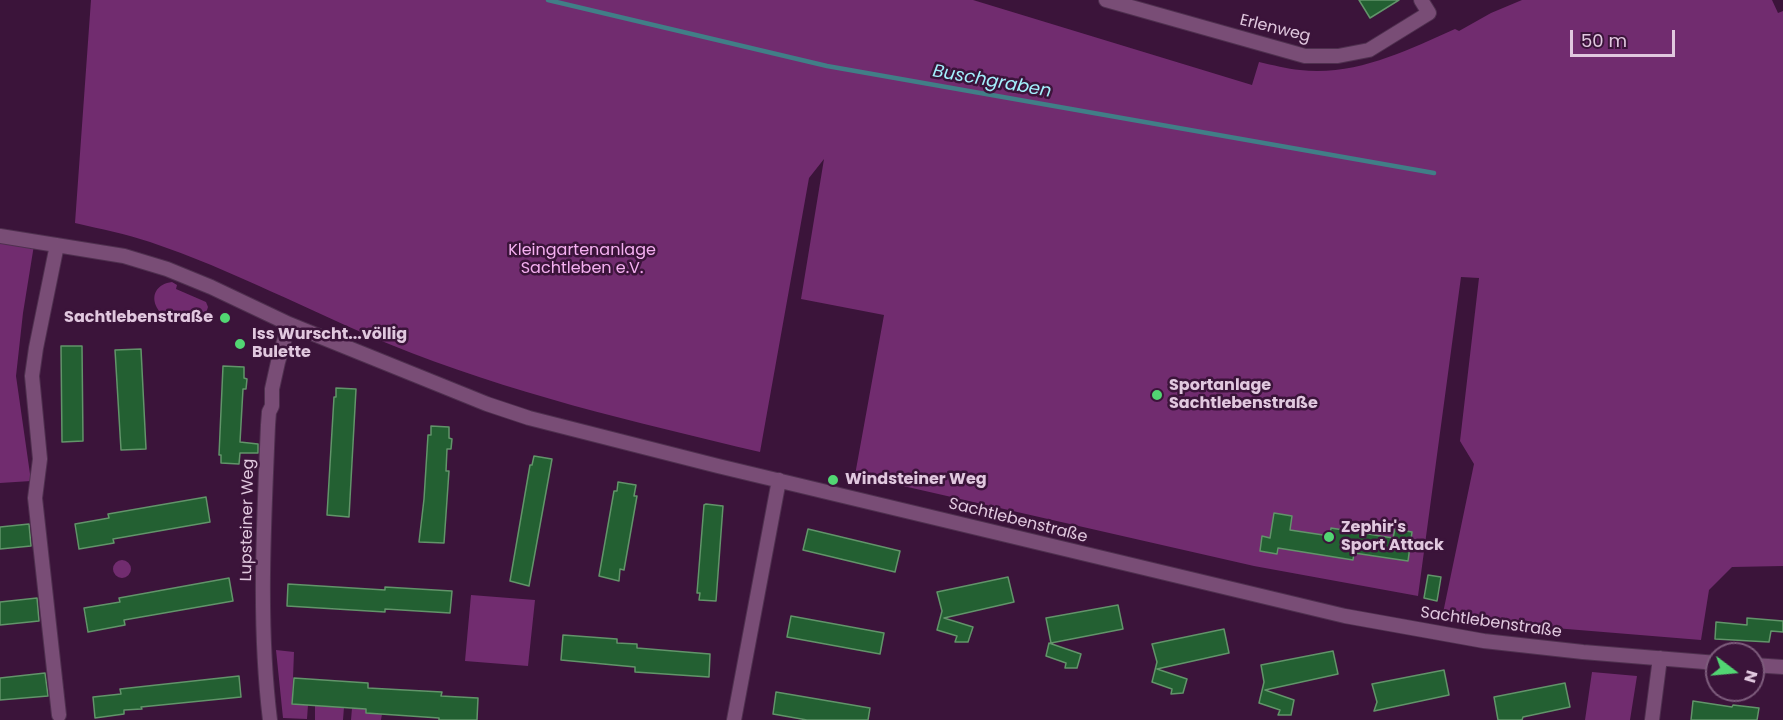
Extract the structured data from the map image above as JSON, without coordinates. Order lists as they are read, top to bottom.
{
  "streets": {
    "street": ["Erlenweg", "Lupsteiner Weg", "Sachtlebenstraße"]
  },
  "crossings": [
    ["Lupsteiner Weg", "Sachtlebenstraße"]
  ],
  "water": ["Buschgraben"],
  "parks": ["Kleingartenanlage Sachtleben e.V."],
  "places": [
    "Sachtlebenstraße",
    "Iss Wurscht...völlig Bulette",
    "Sportanlage Sachtlebenstraße",
    "Windsteiner Weg",
    "Zephir's Sport Attack"
  ],
  "scale_bar": "50 m",
  "north": "right"
}
